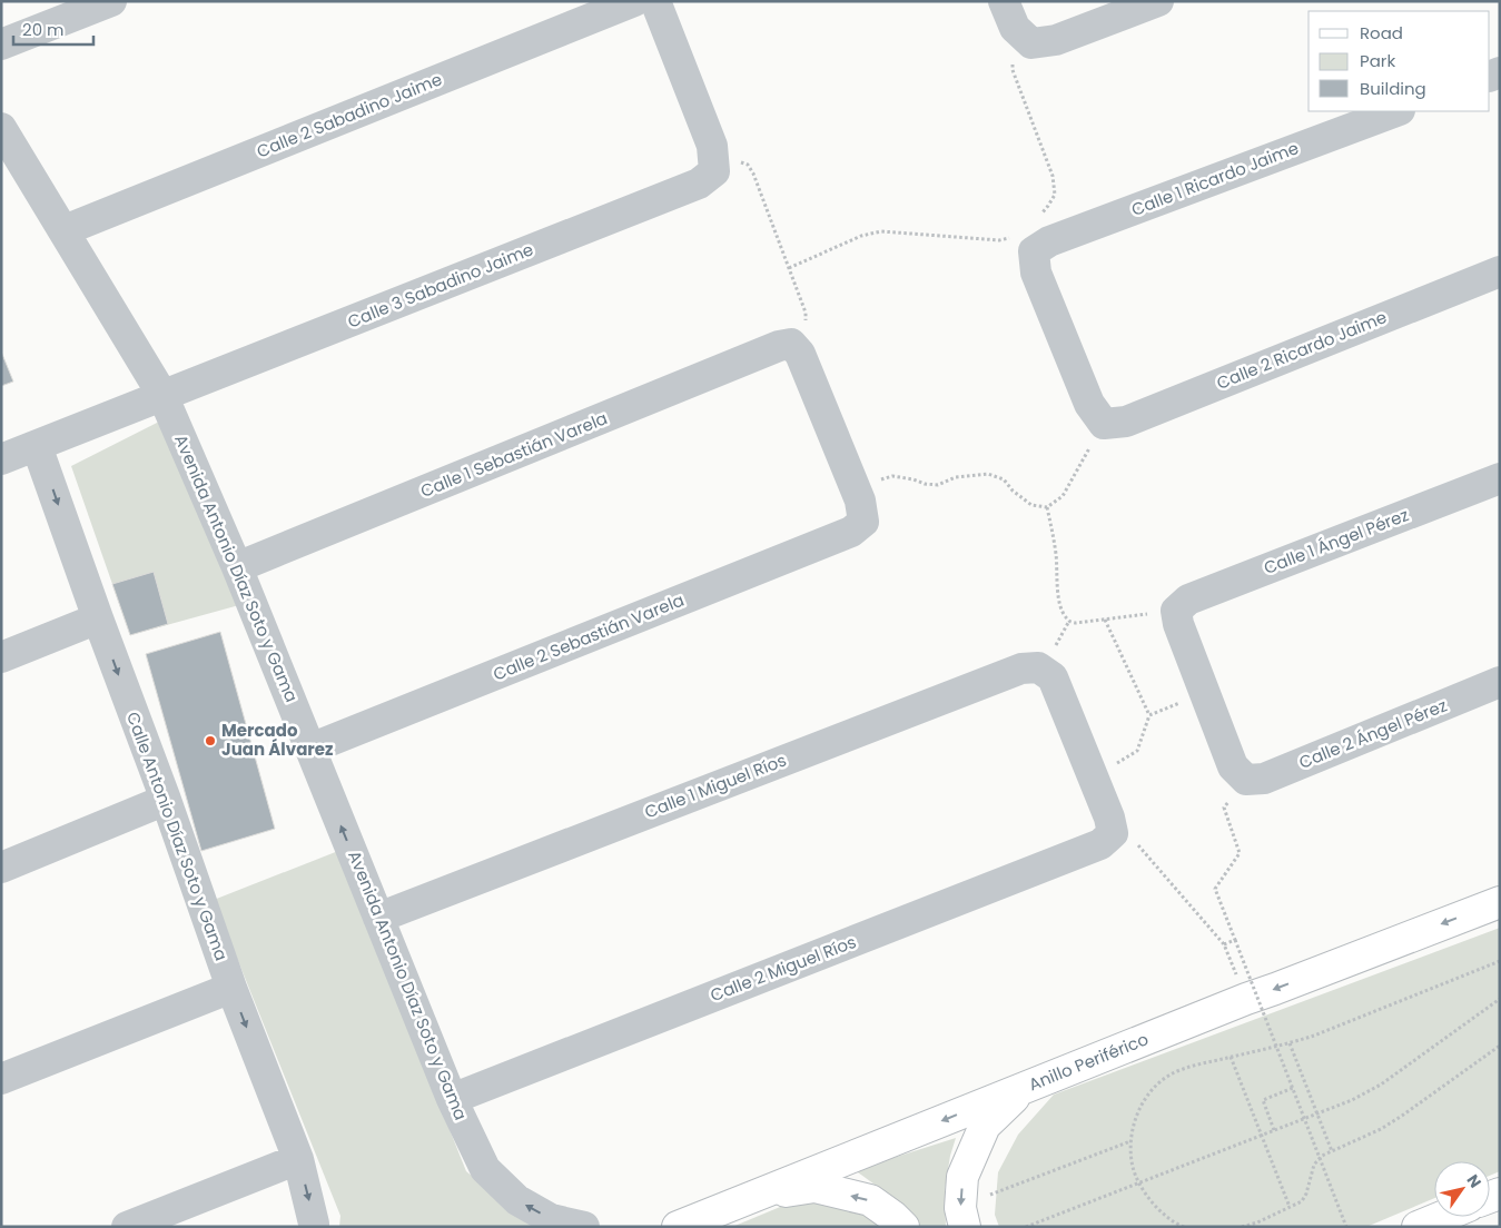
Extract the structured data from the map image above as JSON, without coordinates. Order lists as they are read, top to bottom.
{
  "streets": {
    "main road": ["Anillo Periférico"],
    "street": [
      "Calle 2 Sabadino Jaime",
      "Calle 1 Ricardo Jaime",
      "Calle 3 Sabadino Jaime",
      "Calle 2 Ricardo Jaime",
      "Calle 1 Sebastián Varela",
      "Calle 1 Ángel Pérez",
      "Avenida Antonio Díaz Soto y Gama",
      "Calle 2 Sebastián Varela",
      "Calle 2 Ángel Pérez",
      "Calle 1 Miguel Ríos",
      "Calle Antonio Díaz Soto y Gama",
      "Calle 2 Miguel Ríos"
    ]
  },
  "crossings": [
    ["Calle 2 Sabadino Jaime", "Avenida Antonio Díaz Soto y Gama"],
    ["Calle 3 Sabadino Jaime", "Avenida Antonio Díaz Soto y Gama"],
    ["Calle 3 Sabadino Jaime", "Calle Antonio Díaz Soto y Gama"],
    ["Calle 1 Sebastián Varela", "Avenida Antonio Díaz Soto y Gama"],
    ["Avenida Antonio Díaz Soto y Gama", "Calle 2 Sebastián Varela"],
    ["Avenida Antonio Díaz Soto y Gama", "Calle 1 Miguel Ríos"],
    ["Avenida Antonio Díaz Soto y Gama", "Calle 2 Miguel Ríos"]
  ],
  "one_way": ["Calle Antonio Díaz Soto y Gama", "Anillo Periférico"],
  "places": ["Mercado Juan Álvarez"],
  "legend": ["Road", "Park", "Building"],
  "scale_bar": "20 m",
  "north": "top right"
}
